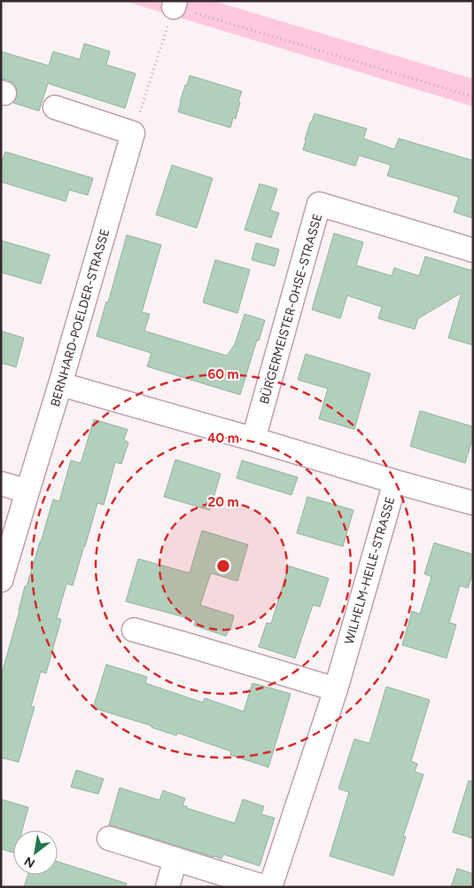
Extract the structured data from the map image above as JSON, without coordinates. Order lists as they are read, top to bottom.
{
  "streets": {
    "street": ["BÜRGERMEISTER-OHSE-STRASSE", "BERNHARD-POELDER-STRASSE", "WILHELM-HEILE-STRASSE"]
  },
  "crossings": [
    ["BÜRGERMEISTER-OHSE-STRASSE", "WILHELM-HEILE-STRASSE"],
    ["BERNHARD-POELDER-STRASSE", "WILHELM-HEILE-STRASSE"]
  ],
  "north": "bottom left",
  "rings": ["60 m", "40 m", "20 m"]
}
